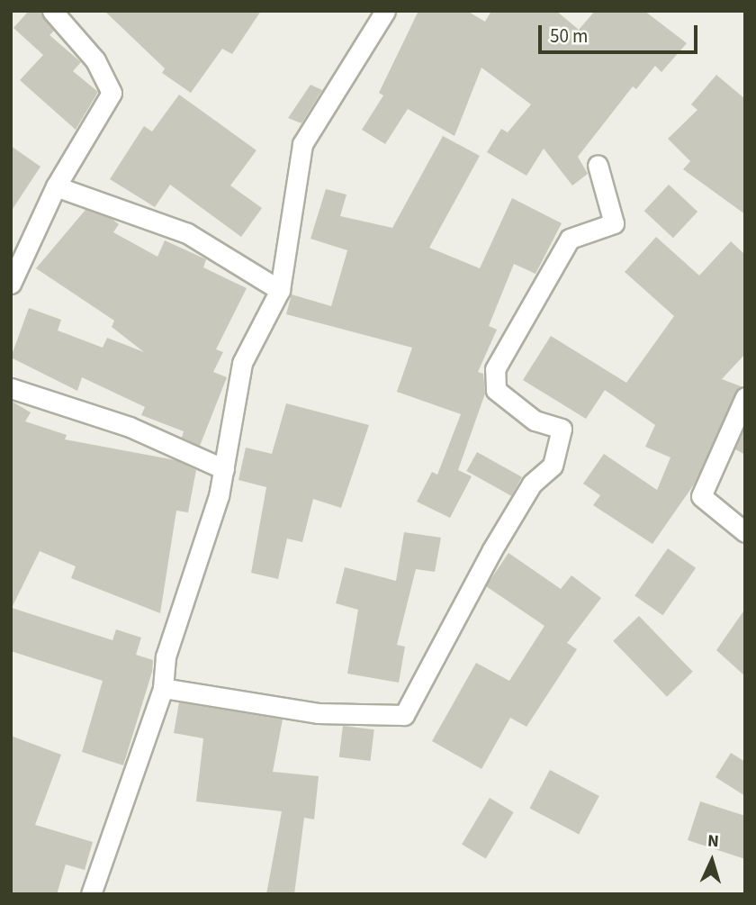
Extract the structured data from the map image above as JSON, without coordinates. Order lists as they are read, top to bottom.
{
  "scale_bar": "50 m",
  "north": "top"
}
